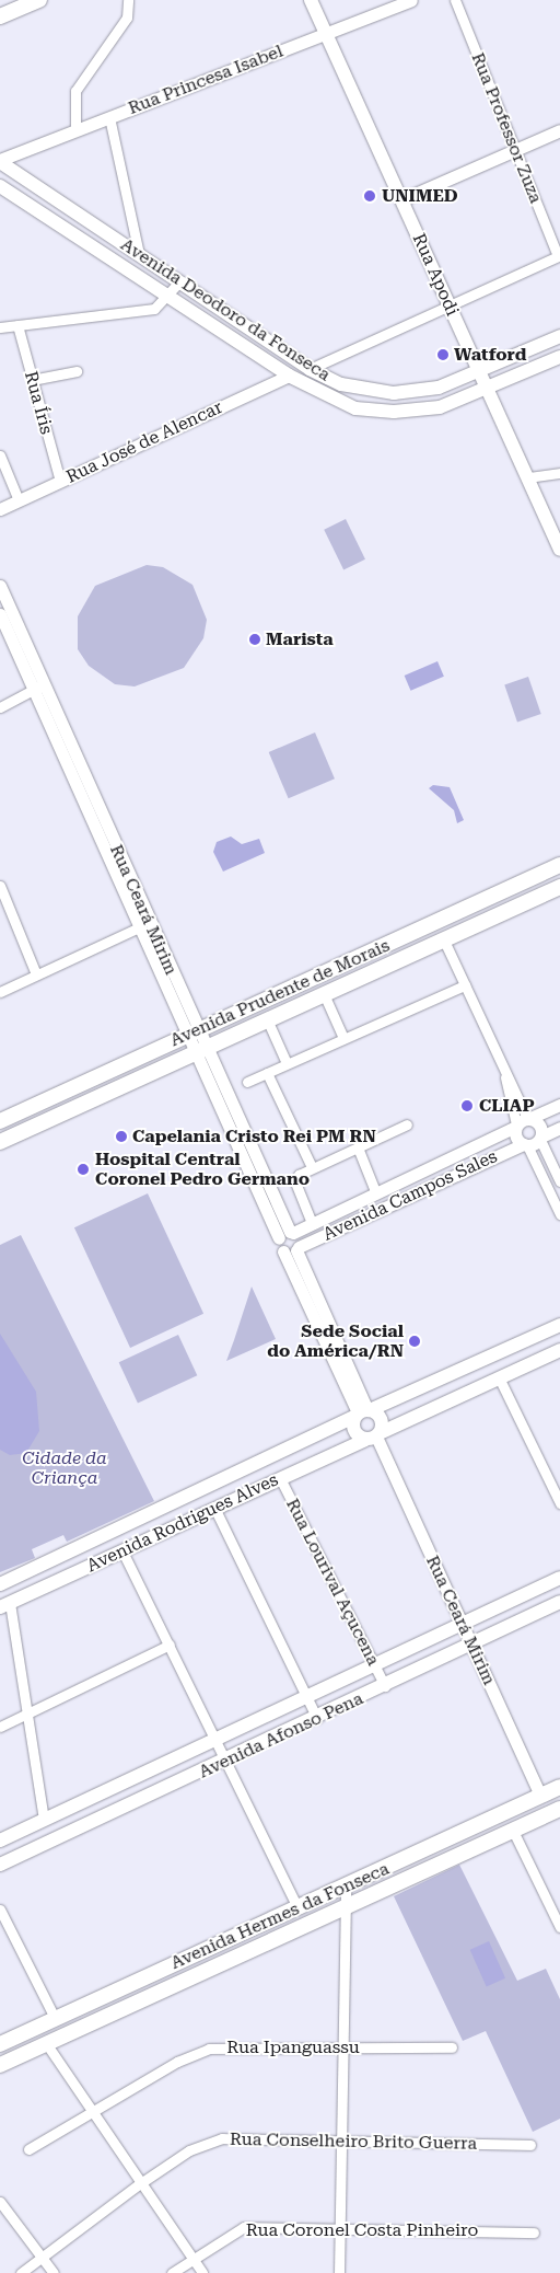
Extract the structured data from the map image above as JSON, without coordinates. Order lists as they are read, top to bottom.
{
  "streets": {
    "main road": [
      "Rua Apodi",
      "Avenida Deodoro da Fonseca",
      "Avenida Prudente de Morais",
      "Avenida Rodrigues Alves",
      "Avenida Afonso Pena",
      "Avenida Hermes da Fonseca"
    ],
    "street": [
      "Rua Princesa Isabel",
      "Rua Professor Zuza",
      "Rua Íris",
      "Rua José de Alencar",
      "Rua Ceará Mirim",
      "Avenida Campos Sales",
      "Rua Lourival Açucena",
      "Rua Ipanguassu",
      "Rua Conselheiro Brito Guerra",
      "Rua Coronel Costa Pinheiro"
    ]
  },
  "crossings": [
    ["Rua Princesa Isabel", "Rua Apodi"],
    ["Rua Princesa Isabel", "Avenida Deodoro da Fonseca"],
    ["Rua Apodi", "Avenida Deodoro da Fonseca"],
    ["Avenida Deodoro da Fonseca", "Rua José de Alencar"],
    ["Rua Íris", "Rua José de Alencar"],
    ["Rua Ceará Mirim", "Avenida Prudente de Morais"],
    ["Rua Ceará Mirim", "Avenida Campos Sales"],
    ["Rua Ceará Mirim", "Avenida Rodrigues Alves"],
    ["Rua Ceará Mirim", "Avenida Afonso Pena"],
    ["Rua Ceará Mirim", "Avenida Hermes da Fonseca"],
    ["Avenida Rodrigues Alves", "Rua Lourival Açucena"],
    ["Rua Lourival Açucena", "Avenida Afonso Pena"]
  ],
  "parks": ["Cidade da Criança"],
  "places": [
    "UNIMED",
    "Watford",
    "Marista",
    "CLIAP",
    "Capelania Cristo Rei PM RN",
    "Hospital Central Coronel Pedro Germano",
    "Sede Social do América/RN"
  ]
}
